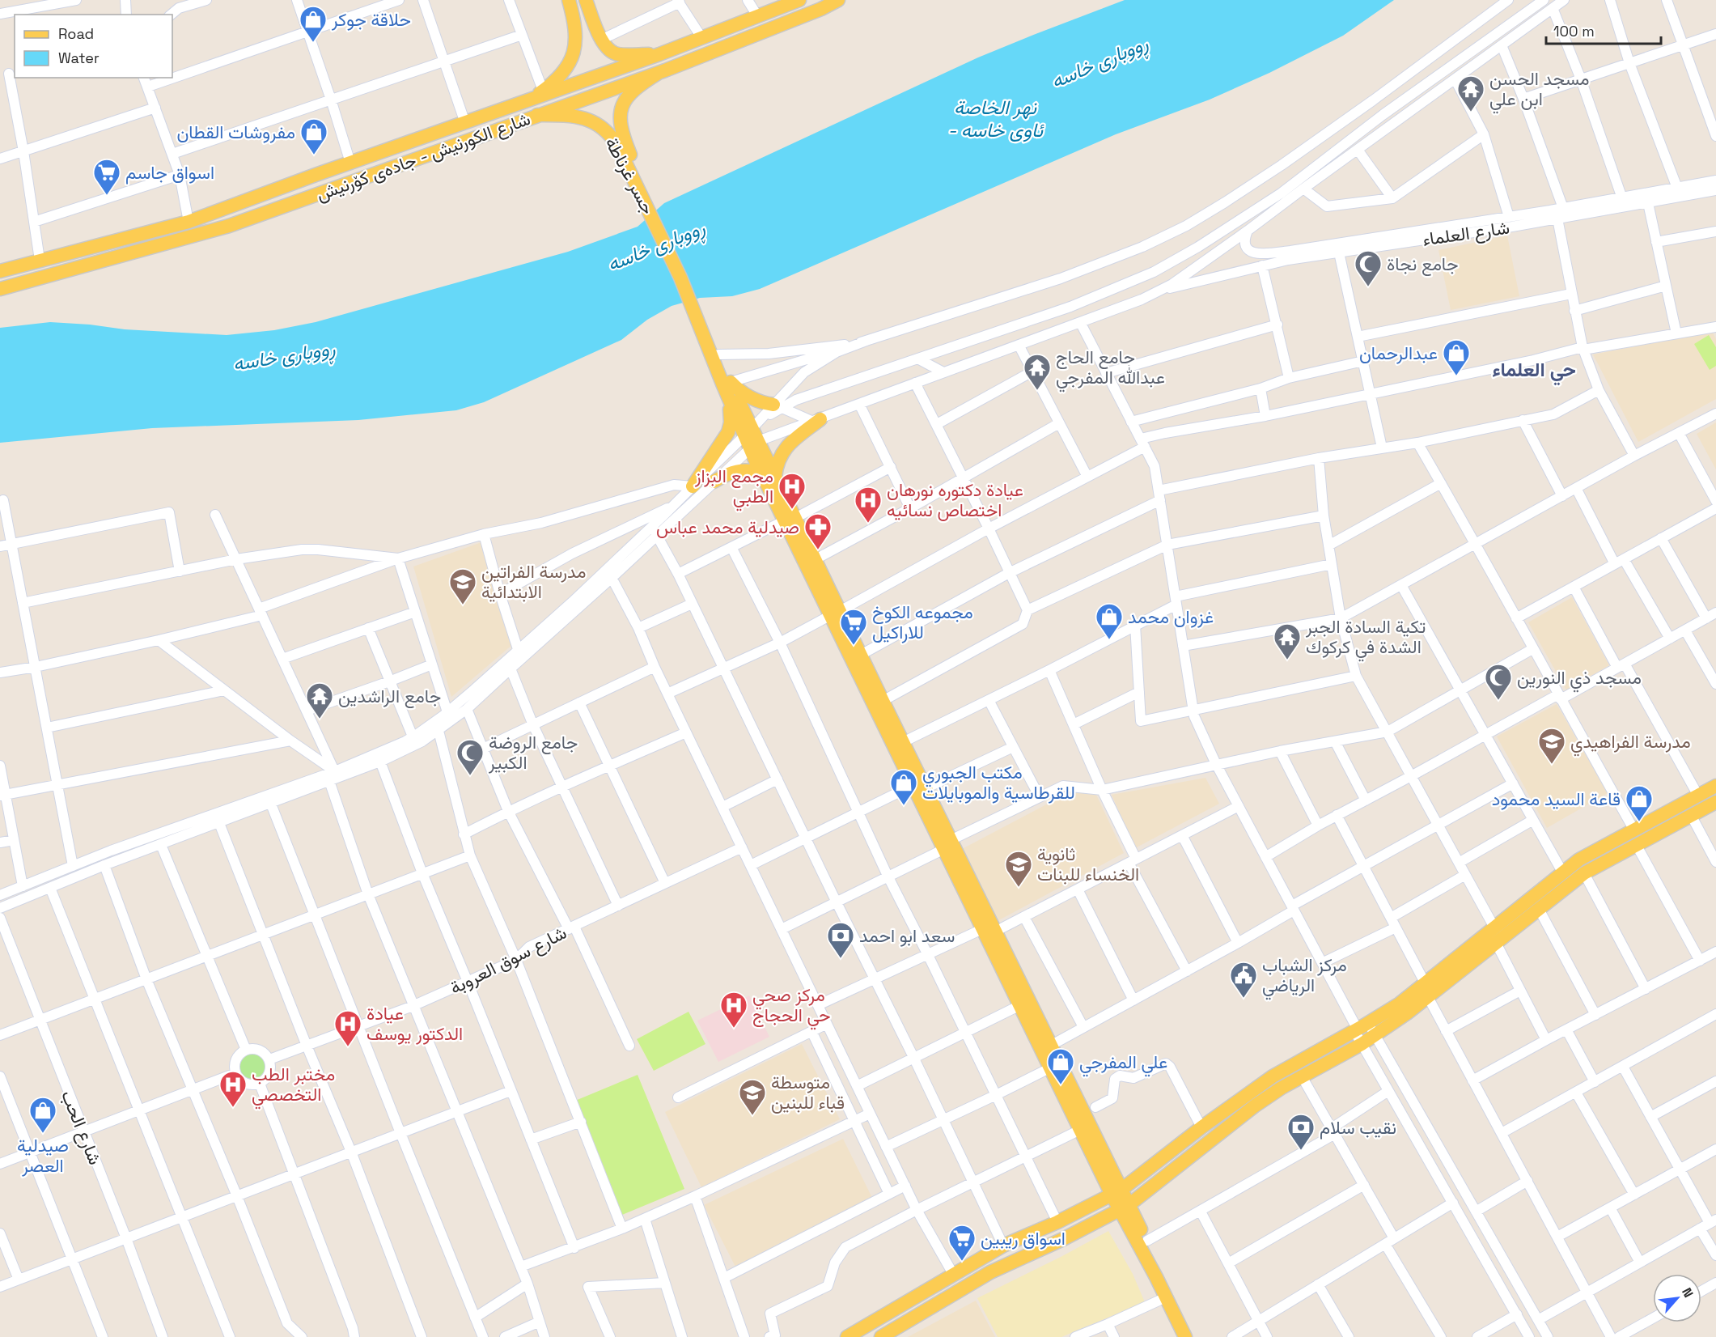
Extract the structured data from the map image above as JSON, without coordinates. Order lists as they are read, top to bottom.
{
  "streets": {
    "main road": ["شارع الكورنيش - جادەی کۆرنیش", "جسر غرناطة"],
    "street": ["شارع العلماء", "شارع سوق العروبة", "شارع الحب"]
  },
  "crossings": [
    ["شارع الكورنيش - جادەی کۆرنیش", "جسر غرناطة"]
  ],
  "districts": ["حي العلماء"],
  "water": ["ڕووباری خاسە", "نهر الخاصة - ئاوی خاسە"],
  "places": {
    "shop": [
      "حلاقة جوكر",
      "مفروشات القطان",
      "عبدالرحمان",
      "غزوان محمد",
      "مكتب الجبوري للقرطاسية والموبايلات",
      "قاعة السيد محمود",
      "علي المفرجي",
      "صيدلية العصر"
    ],
    "temple": [
      "مسجد الحسن ابن علي",
      "جامع الحاج عبدالله المفرجي",
      "تكية السادة الجبر الشدة في كركوك",
      "جامع الراشدين"
    ],
    "supermarket": ["اسواق جاسم", "مجموعه الكوخ للاراكيل", "اسواق ريبين"],
    "mosque": ["جامع نجاة", "مسجد ذي النورين", "جامع الروضة الكبير"],
    "hospital": [
      "مجمع البزاز الطبي",
      "عيادة دكتوره نورهان اختصاص نسائيه",
      "مركز صحي حي الحجاج",
      "عيادة الدكتور يوسف",
      "مختبر الطب التخصصي"
    ],
    "pharmacy": ["صيدلية محمد عباس"],
    "school or university": [
      "مدرسة الفراتين الابتدائية",
      "مدرسة الفراهيدي",
      "ثانوية الخنساء للبنات",
      "متوسطة قباء للبنين"
    ],
    "bank": ["سعد ابو احمد", "نقيب سلام"],
    "public building": ["مركز الشباب الرياضي"]
  },
  "legend": ["Road", "Water"],
  "scale_bar": "100 m",
  "north": "top right"
}
